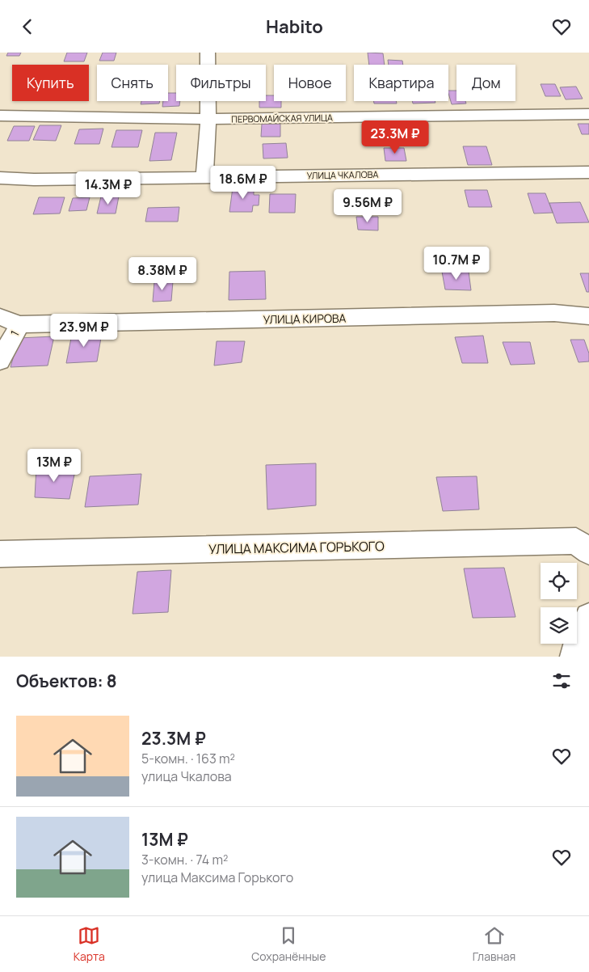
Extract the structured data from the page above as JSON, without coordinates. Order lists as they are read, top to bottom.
{
  "streets": {
    "street": [
      "ПЕРВОМАЙСКАЯ УЛИЦА",
      "УЛИЦА ЧКАЛОВА",
      "УЛИЦА КИРОВА",
      "1",
      "УЛИЦА МАКСИМА ГОРЬКОГО"
    ]
  },
  "crossings": [
    ["УЛИЦА КИРОВА", "1"]
  ],
  "page": {
    "header": "Habito",
    "chip": [
      "Купить",
      "Снять",
      "Фильтры",
      "Новое",
      "Квартира",
      "Дом"
    ],
    "price": [
      "23.3M ₽",
      "18.6M ₽",
      "14.3M ₽",
      "9.56M ₽",
      "10.7M ₽",
      "8.38M ₽",
      "23.9M ₽",
      "13M ₽"
    ],
    "heading": "Объектов: 8",
    "list": [
      {
        "name": "23.3M ₽",
        "note": "5-комн. · 163 m² · улица Чкалова"
      },
      {
        "name": "13M ₽",
        "note": "3-комн. · 74 m² · улица Максима Горького"
      }
    ],
    "tabs": ["Карта", "Сохранённые", "Главная"]
  }
}
